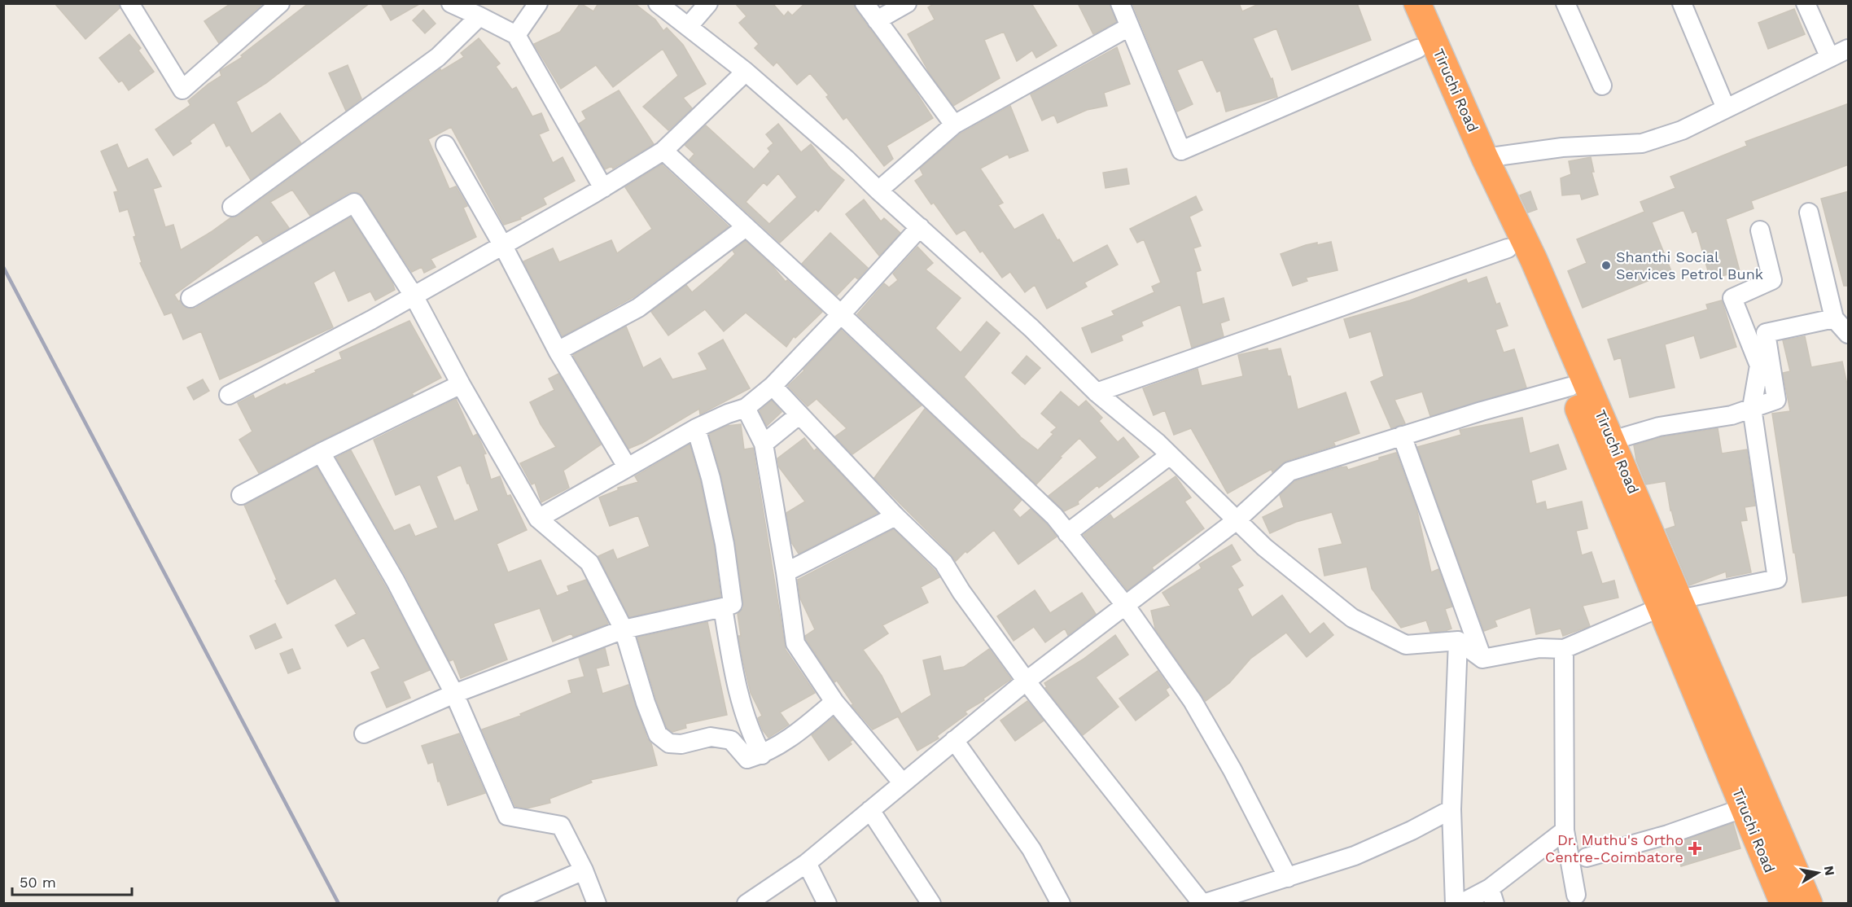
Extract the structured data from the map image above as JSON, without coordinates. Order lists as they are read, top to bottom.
{
  "streets": {
    "highway": ["Tiruchi Road"]
  },
  "places": {
    "other": ["Shanthi Social Services Petrol Bunk"],
    "health": ["Dr. Muthu's Ortho Centre-Coimbatore"]
  },
  "scale_bar": "50 m",
  "north": "right"
}
